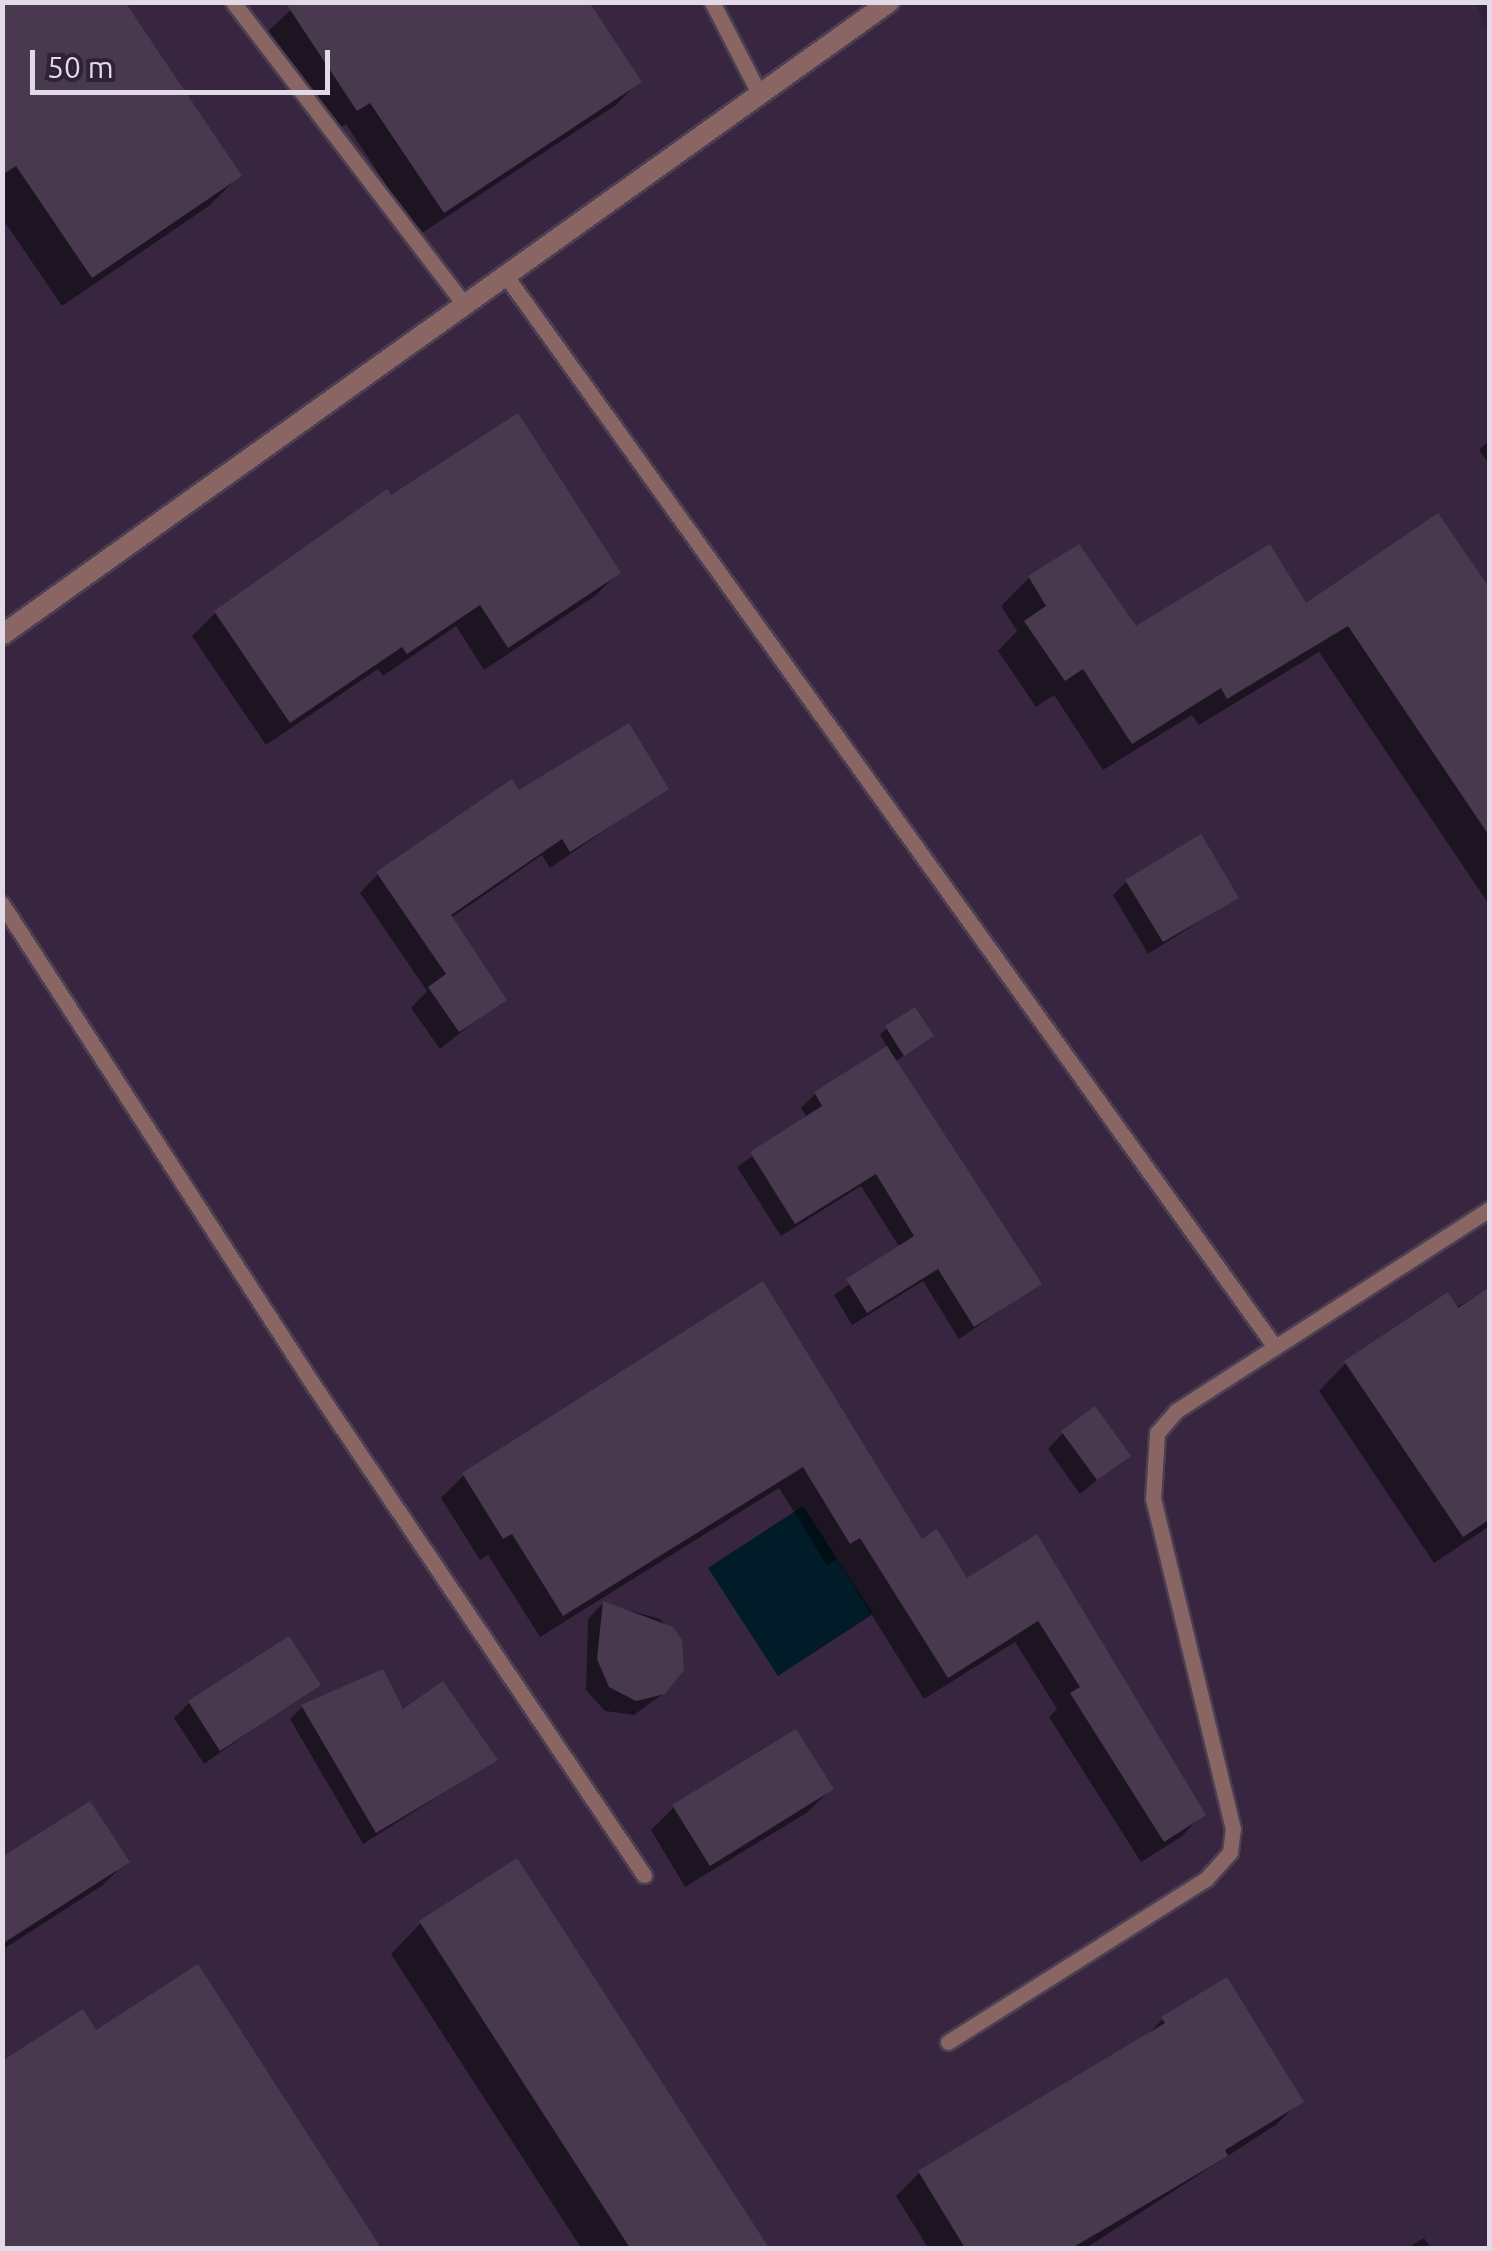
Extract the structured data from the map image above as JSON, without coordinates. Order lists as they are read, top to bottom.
{
  "scale_bar": "50 m"
}
